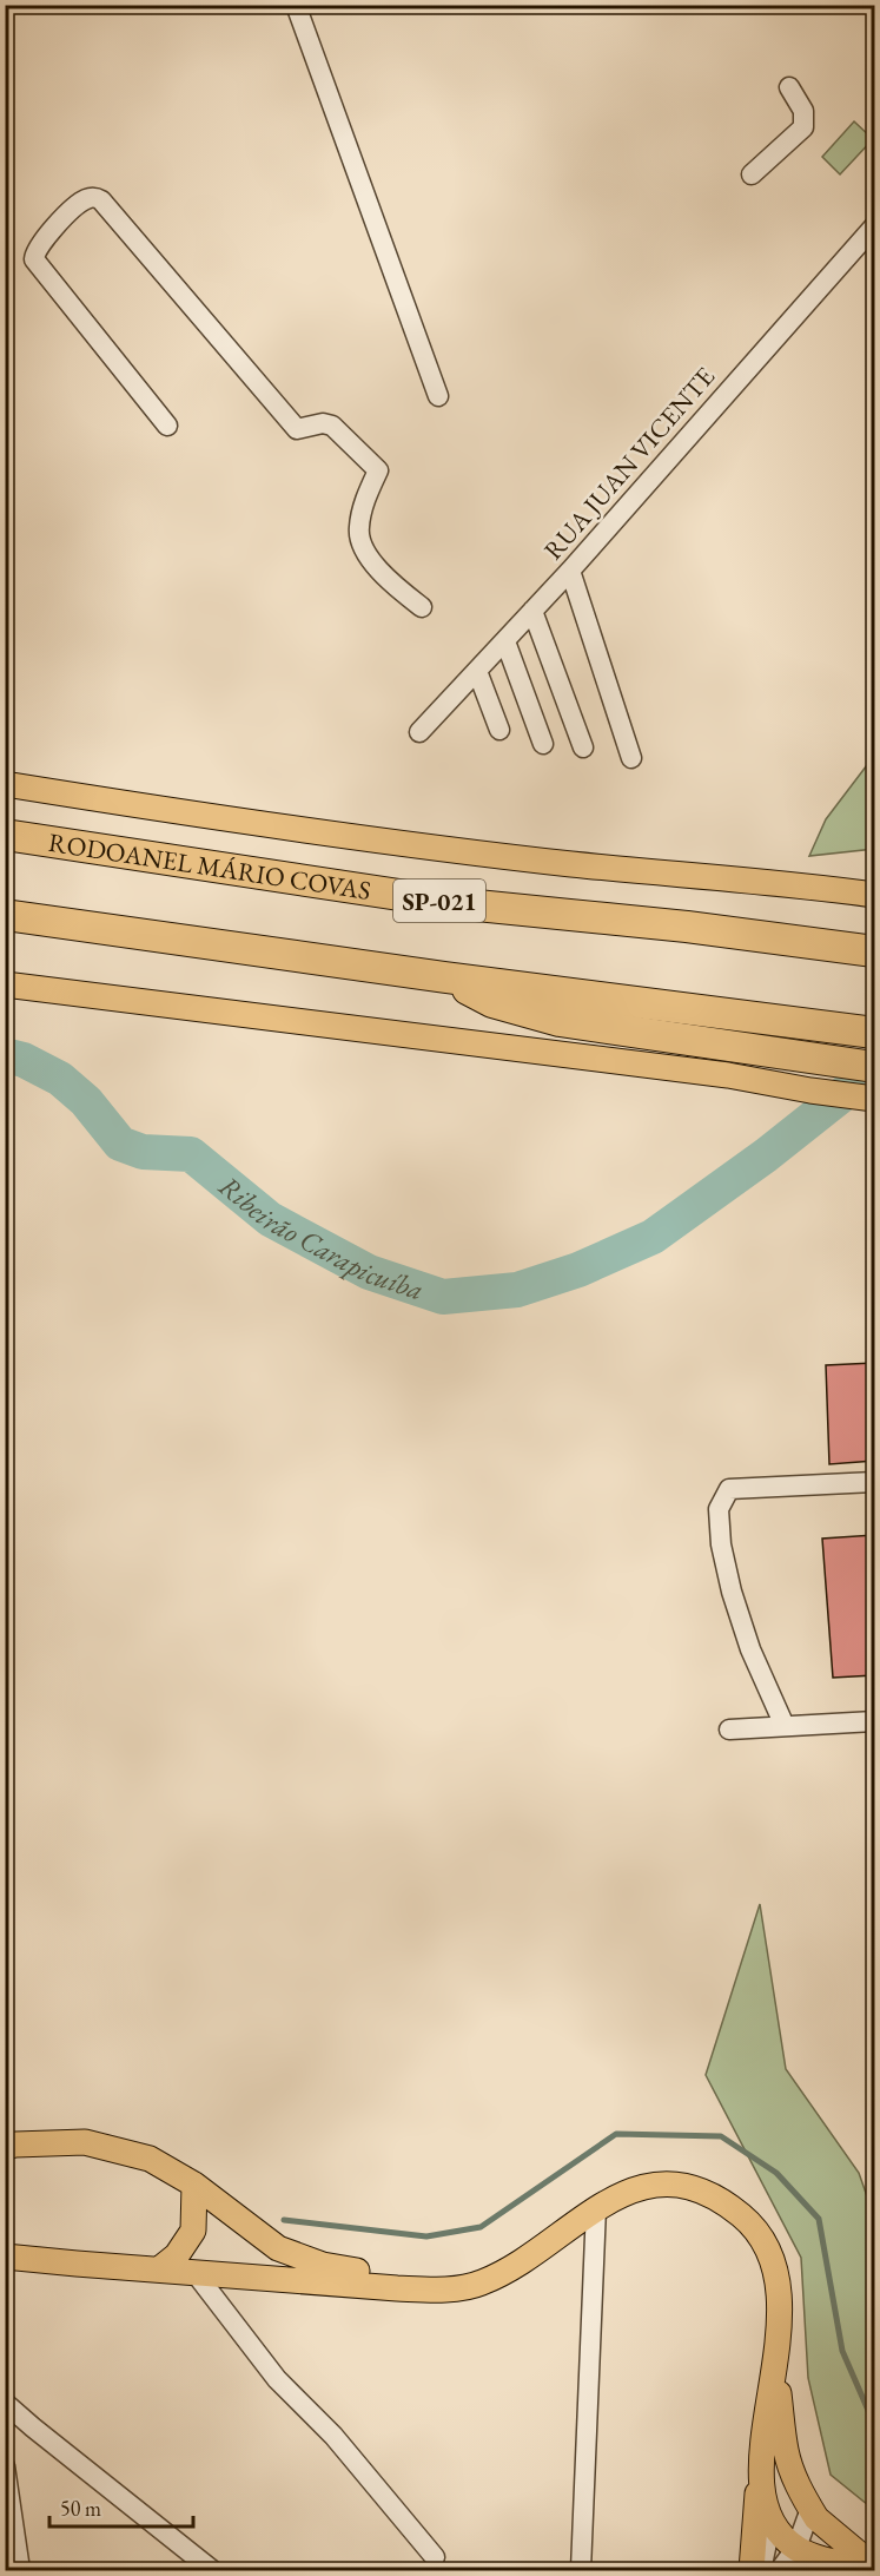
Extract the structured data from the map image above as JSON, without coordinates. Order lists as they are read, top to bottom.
{
  "streets": {
    "highway": ["RODOANEL MÁRIO COVAS", "SP-021"],
    "street": ["RUA JUAN VICENTE"]
  },
  "water": ["Ribeirão Carapicuíba"],
  "scale_bar": "50 m"
}
